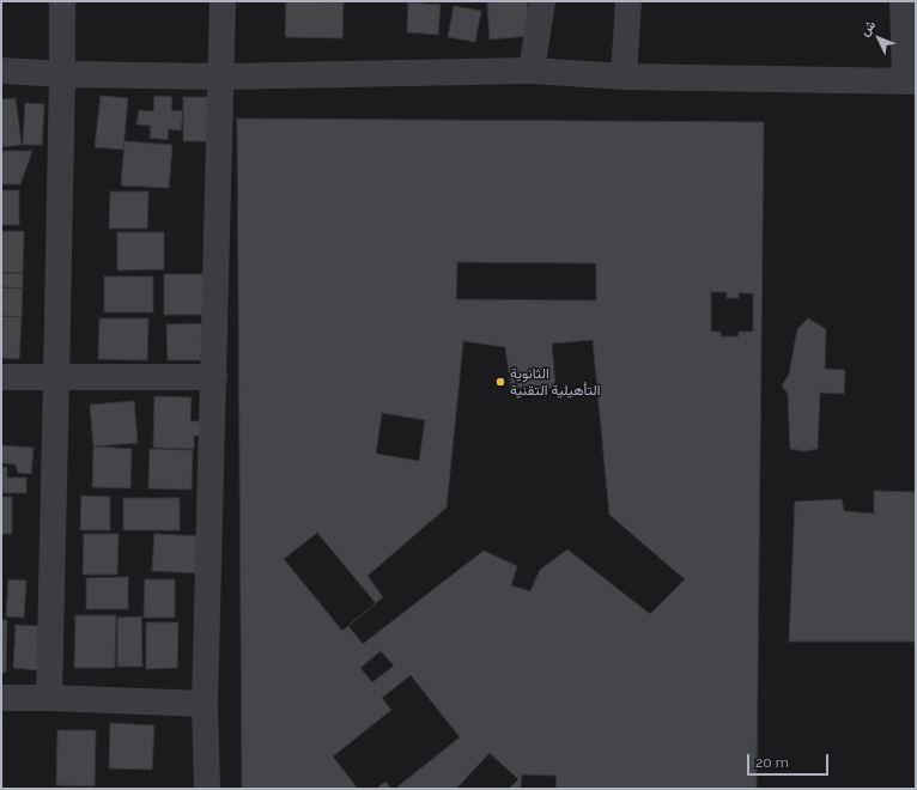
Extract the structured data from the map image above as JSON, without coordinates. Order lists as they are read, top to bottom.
{
  "places": ["الثانوية التأهيلية التقنية"],
  "scale_bar": "20 m",
  "north": "top left"
}
